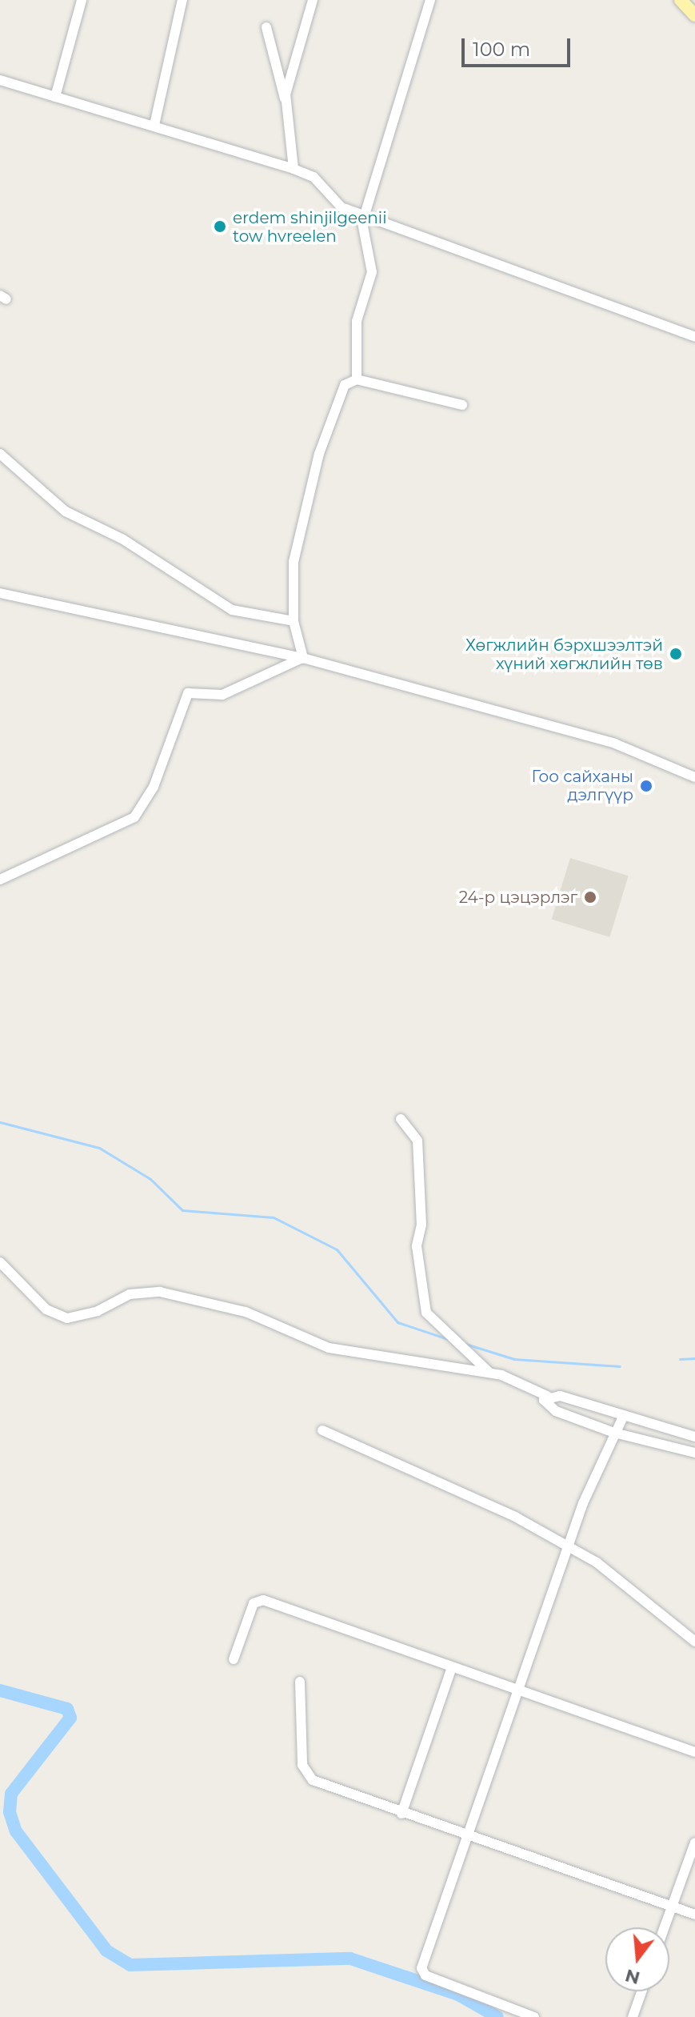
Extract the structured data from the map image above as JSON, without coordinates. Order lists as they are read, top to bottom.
{
  "places": [
    "erdem shinjilgeenii tow hvreelen",
    "Хөгжлийн бэрхшээлтэй хүний хөгжлийн төв",
    "Гоо сайханы дэлгүүр",
    "24-р цэцэрлэг"
  ],
  "scale_bar": "100 m",
  "north": "bottom"
}
